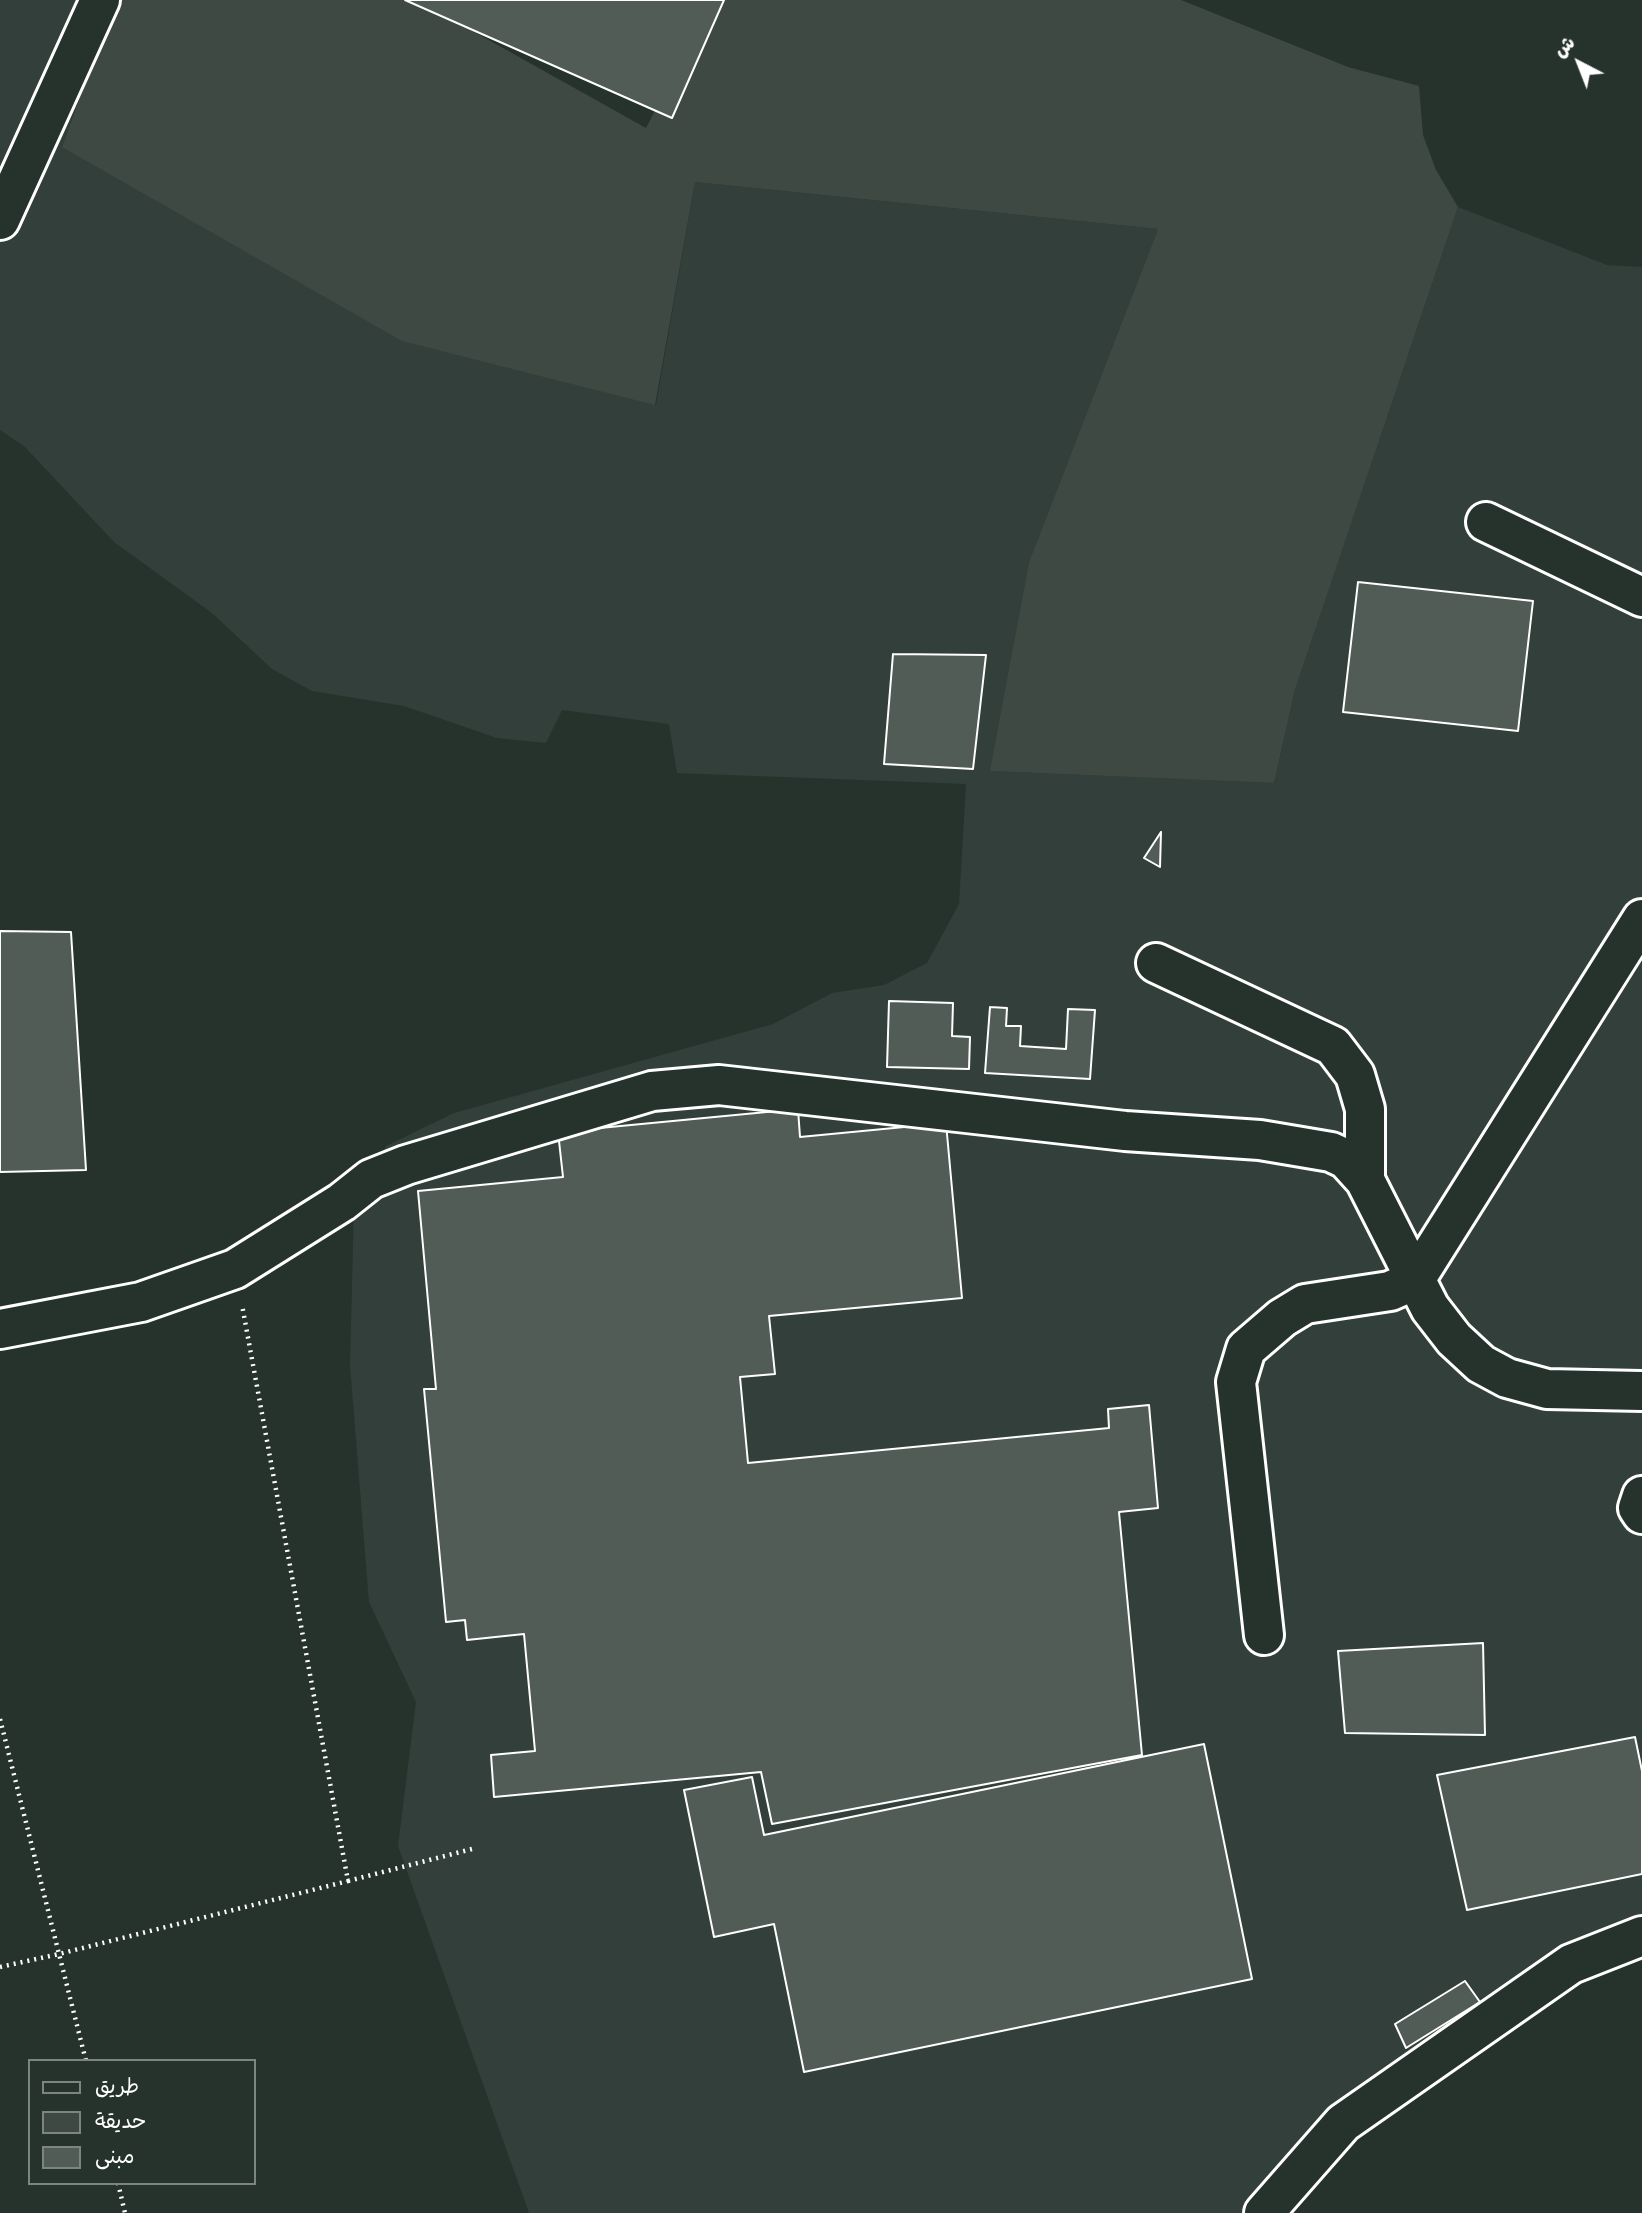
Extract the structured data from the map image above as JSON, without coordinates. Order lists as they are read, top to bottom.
{
  "legend": ["طريق", "حديقة", "مبنى"],
  "north": "top left"
}
